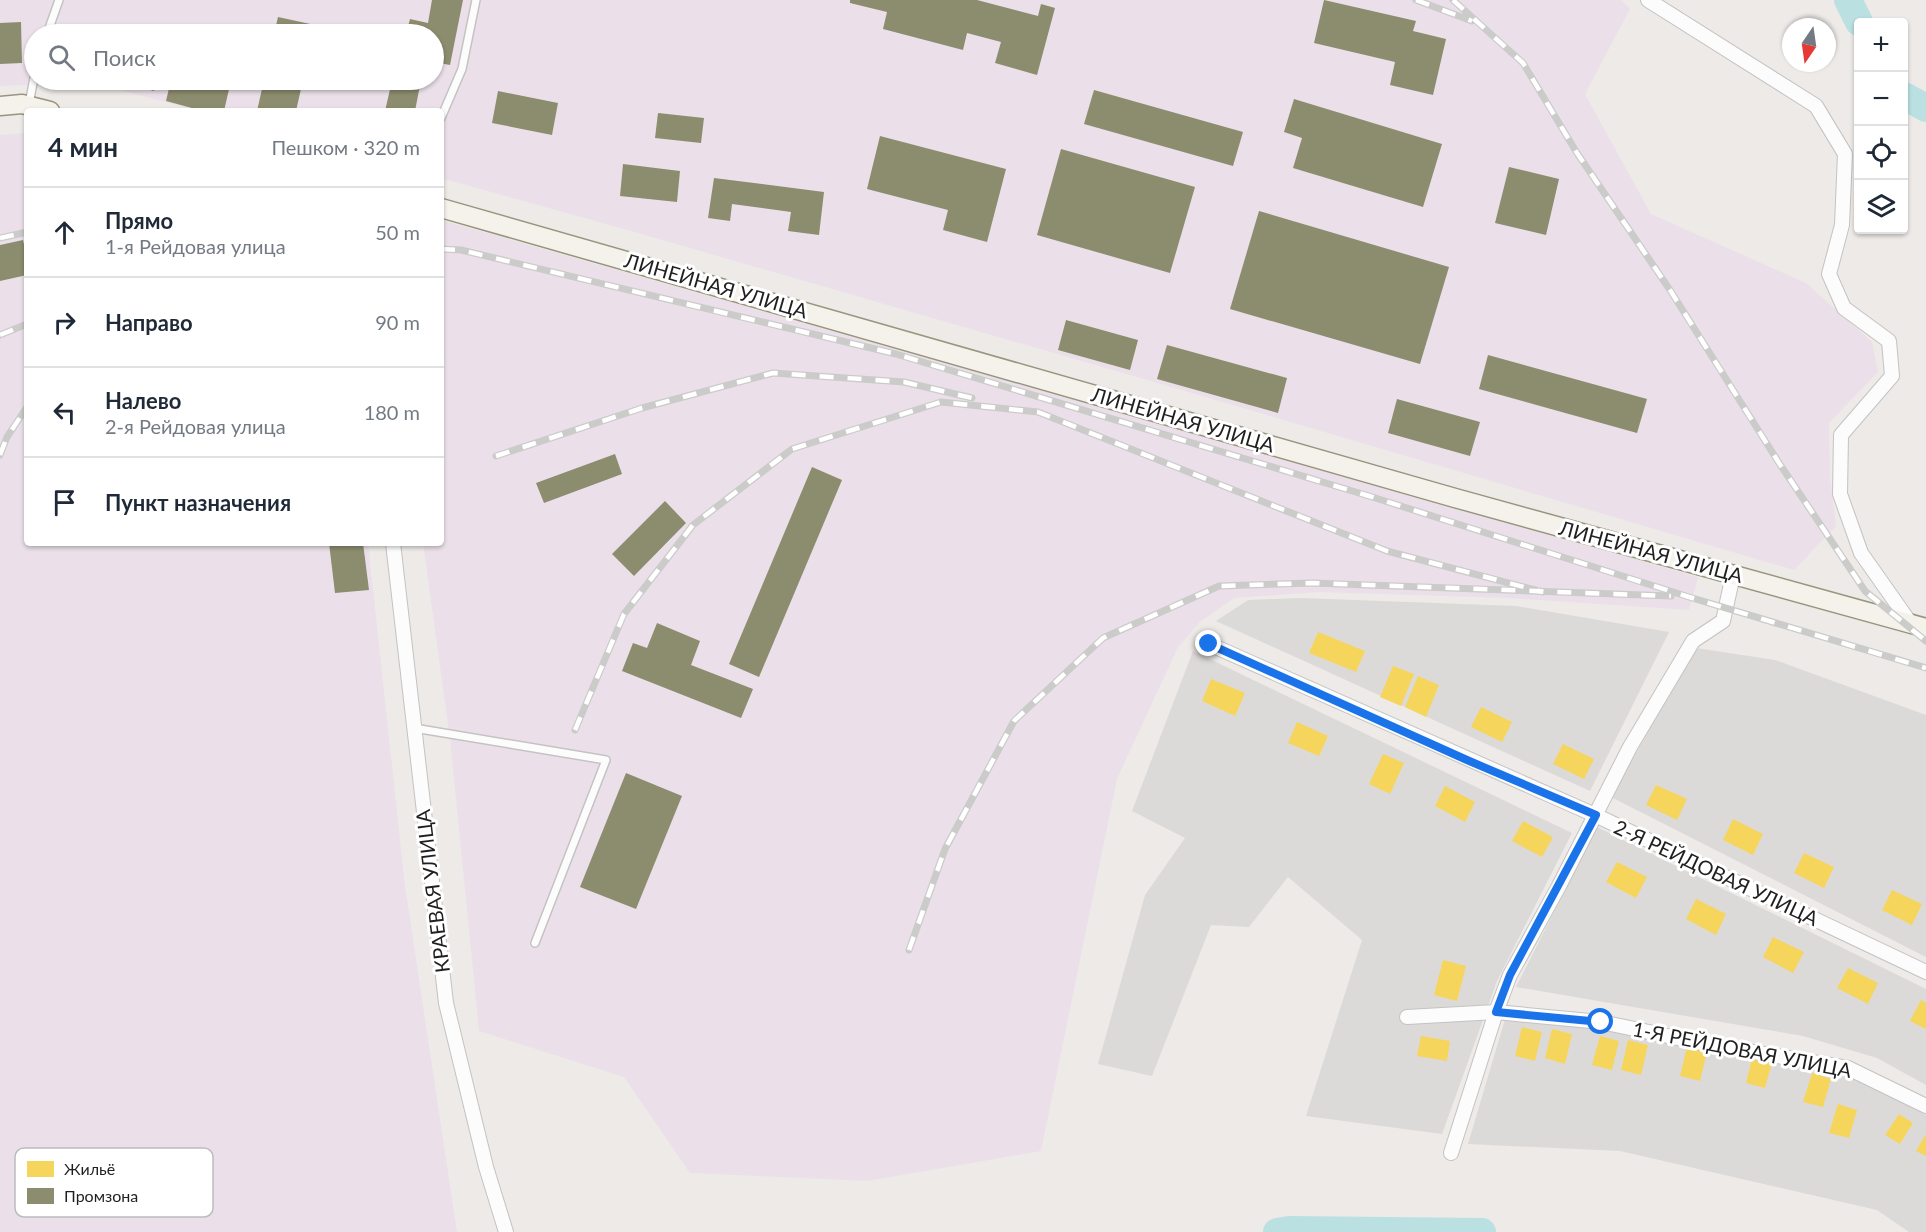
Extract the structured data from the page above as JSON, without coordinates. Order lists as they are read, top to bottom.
{
  "streets": {
    "street": [
      "ЛИНЕЙНАЯ УЛИЦА",
      "2-Я РЕЙДОВАЯ УЛИЦА",
      "КРАЕВАЯ УЛИЦА",
      "1-Я РЕЙДОВАЯ УЛИЦА"
    ]
  },
  "legend": ["Жильё", "Промзона"],
  "north": "bottom",
  "page": {
    "map_buttons": ["+", "−"],
    "search": "Поиск",
    "heading": ["4 мин", "Пешком · 320 m"],
    "list": [
      ["Прямо", "1-я Рейдовая улица", "50 m"],
      ["Направо", "90 m"],
      ["Налево", "2-я Рейдовая улица", "180 m"],
      "Пункт назначения"
    ]
  }
}
